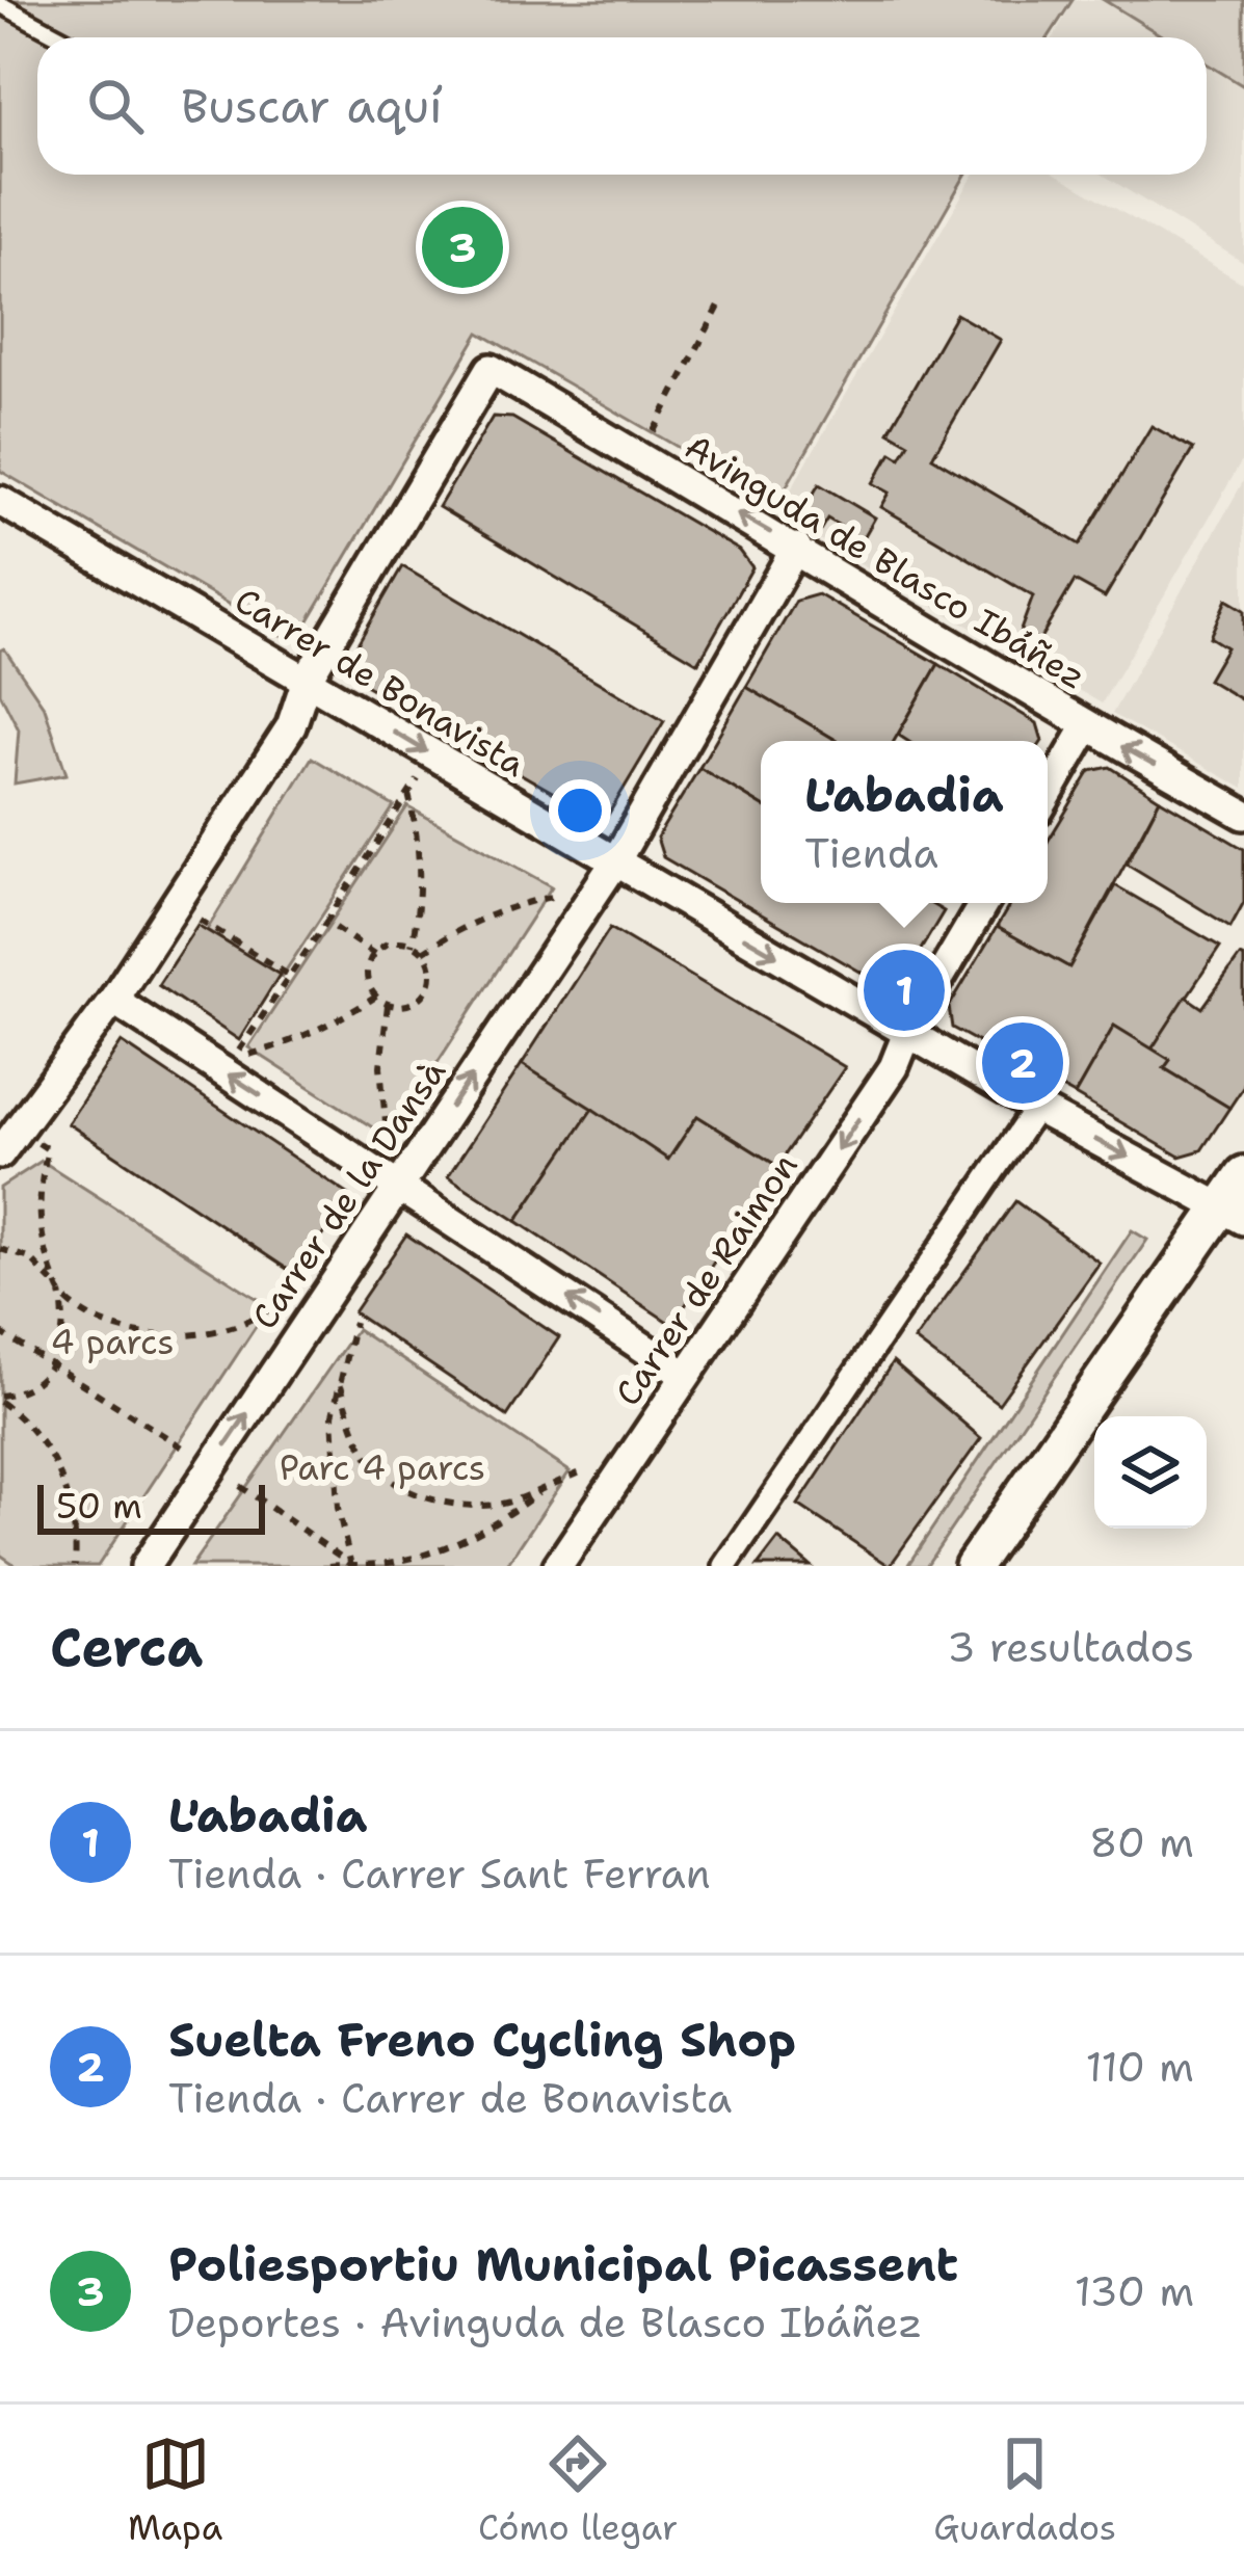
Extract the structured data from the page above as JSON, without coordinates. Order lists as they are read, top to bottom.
{
  "streets": {
    "street": [
      "Avinguda de Blasco Ibáñez",
      "Carrer de Bonavista",
      "Carrer de la Dansà",
      "Carrer de Raimon"
    ]
  },
  "crossings": [
    ["Avinguda de Blasco Ibáñez", "Carrer de Bonavista"],
    ["Avinguda de Blasco Ibáñez", "Carrer de la Dansà"],
    ["Carrer de Bonavista", "Carrer de la Dansà"],
    ["Carrer de Bonavista", "Carrer de Raimon"]
  ],
  "one_way": ["Carrer de Bonavista", "Carrer de la Dansà"],
  "parks": ["4 parcs", "Parc 4 parcs"],
  "scale_bar": "50 m",
  "page": {
    "search": "Buscar aquí",
    "pins": ["3", "1", "2"],
    "popup": ["L'abadia", "Tienda"],
    "scale": "50 m",
    "heading": ["Cerca", "3 resultados"],
    "list": [
      {
        "mark": "1",
        "name": "L'abadia",
        "note": "Tienda · Carrer Sant Ferran",
        "value": "80 m"
      },
      {
        "mark": "2",
        "name": "Suelta Freno Cycling Shop",
        "note": "Tienda · Carrer de Bonavista",
        "value": "110 m"
      },
      {
        "mark": "3",
        "name": "Poliesportiu Municipal Picassent",
        "note": "Deportes · Avinguda de Blasco Ibáñez",
        "value": "130 m"
      }
    ],
    "nav": ["Mapa", "Cómo llegar", "Guardados"]
  }
}
